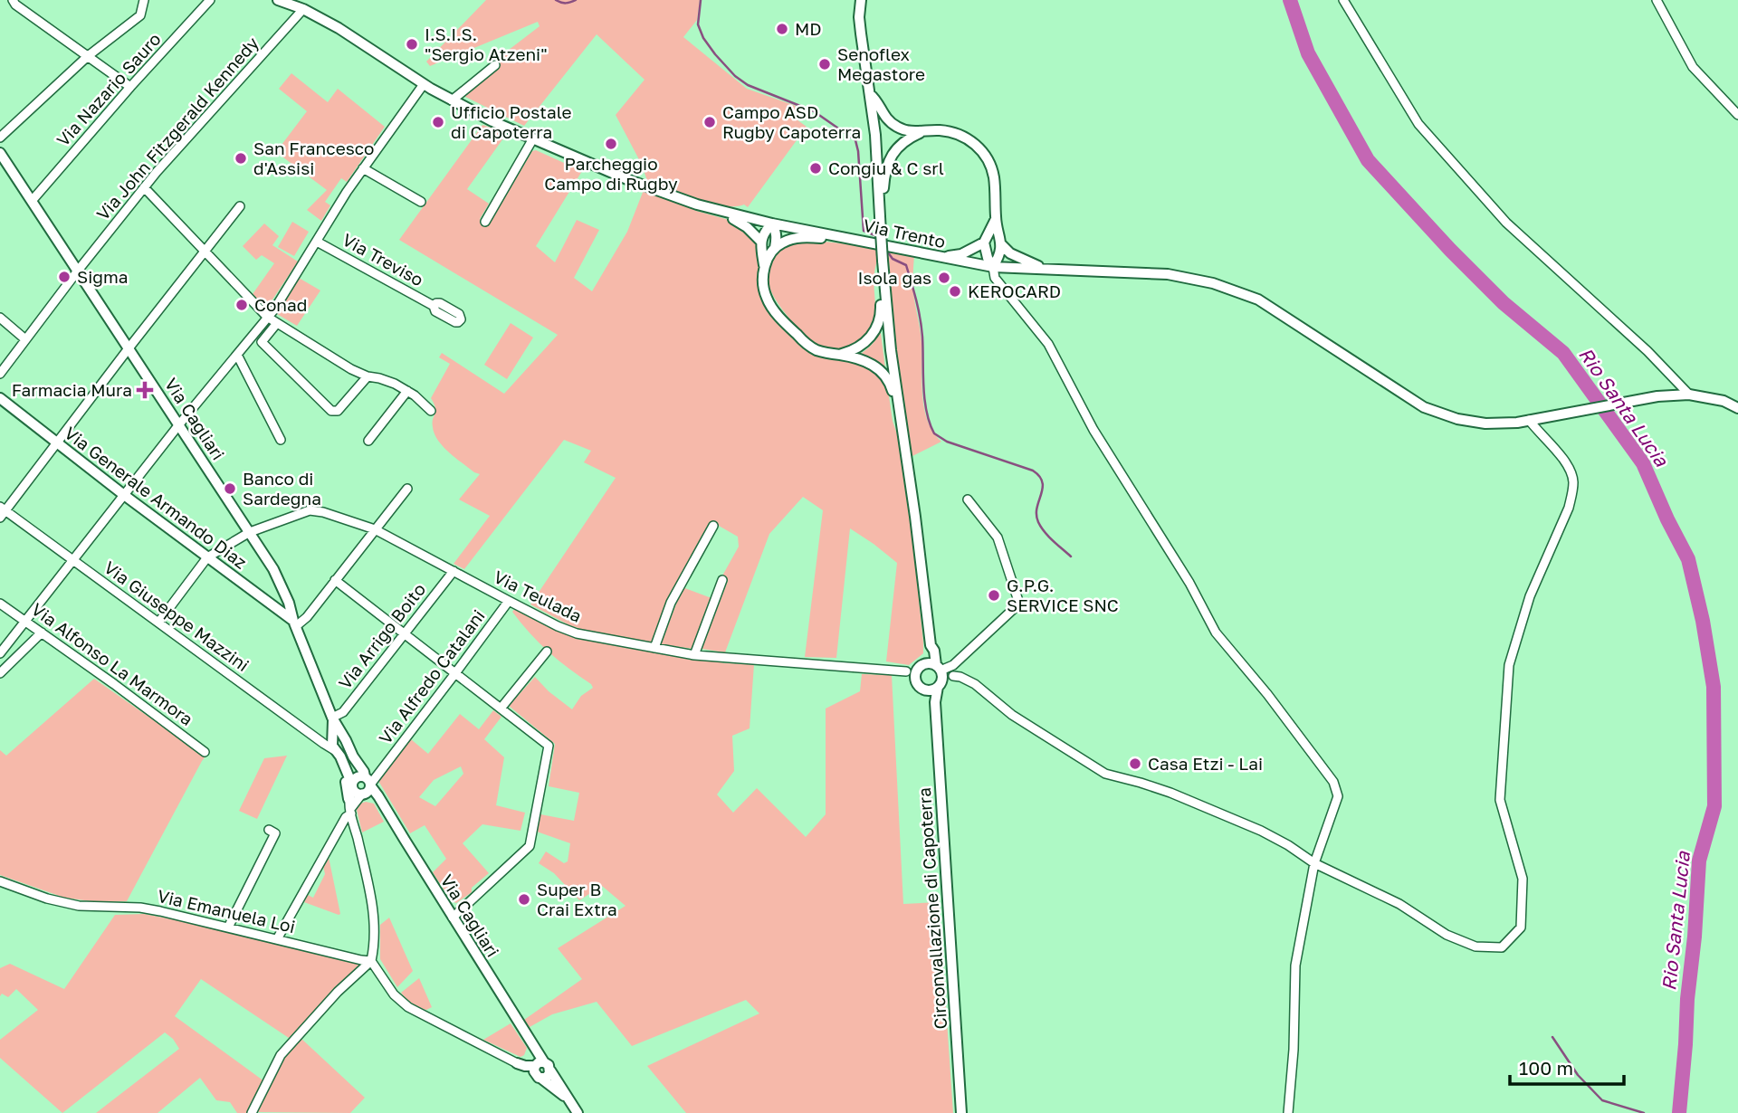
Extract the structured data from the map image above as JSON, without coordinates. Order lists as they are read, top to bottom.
{
  "streets": {
    "street": [
      "Via Nazario Sauro",
      "Via John Fitzgerald Kennedy",
      "Via Trento",
      "Via Treviso",
      "Via Cagliari",
      "Via Generale Armando Diaz",
      "Via Teulada",
      "Via Giuseppe Mazzini",
      "Via Arrigo Boito",
      "Via Alfonso La Marmora",
      "Via Alfredo Catalani",
      "Circonvallazione di Capoterra",
      "Via Emanuela Loi"
    ]
  },
  "crossings": [
    ["Via Nazario Sauro", "Via Cagliari"],
    ["Via John Fitzgerald Kennedy", "Via Trento"],
    ["Via John Fitzgerald Kennedy", "Via Cagliari"],
    ["Via Trento", "Via Treviso"],
    ["Via Treviso", "Via Cagliari"],
    ["Via Treviso", "Via Generale Armando Diaz"],
    ["Via Treviso", "Via Giuseppe Mazzini"],
    ["Via Treviso", "Via Alfonso La Marmora"],
    ["Via Cagliari", "Via Generale Armando Diaz"],
    ["Via Cagliari", "Via Teulada"],
    ["Via Cagliari", "Via Giuseppe Mazzini"],
    ["Via Cagliari", "Via Arrigo Boito"],
    ["Via Cagliari", "Via Alfredo Catalani"],
    ["Via Generale Armando Diaz", "Via Teulada"],
    ["Via Teulada", "Via Arrigo Boito"],
    ["Via Teulada", "Via Alfredo Catalani"],
    ["Via Alfredo Catalani", "Via Emanuela Loi"]
  ],
  "water": ["Rio Santa Lucia"],
  "places": {
    "other": [
      "MD",
      "I.S.I.S. \"Sergio Atzeni\"",
      "Senoflex Megastore",
      "Ufficio Postale di Capoterra",
      "Campo ASD Rugby Capoterra",
      "Parcheggio Campo di Rugby",
      "San Francesco d'Assisi",
      "Congiu & C srl",
      "Sigma",
      "Isola gas",
      "KEROCARD",
      "Conad",
      "Banco di Sardegna",
      "G.P.G. SERVICE SNC",
      "Casa Etzi - Lai",
      "Super B Crai Extra"
    ],
    "health": ["Farmacia Mura"]
  },
  "scale_bar": "100 m"
}
